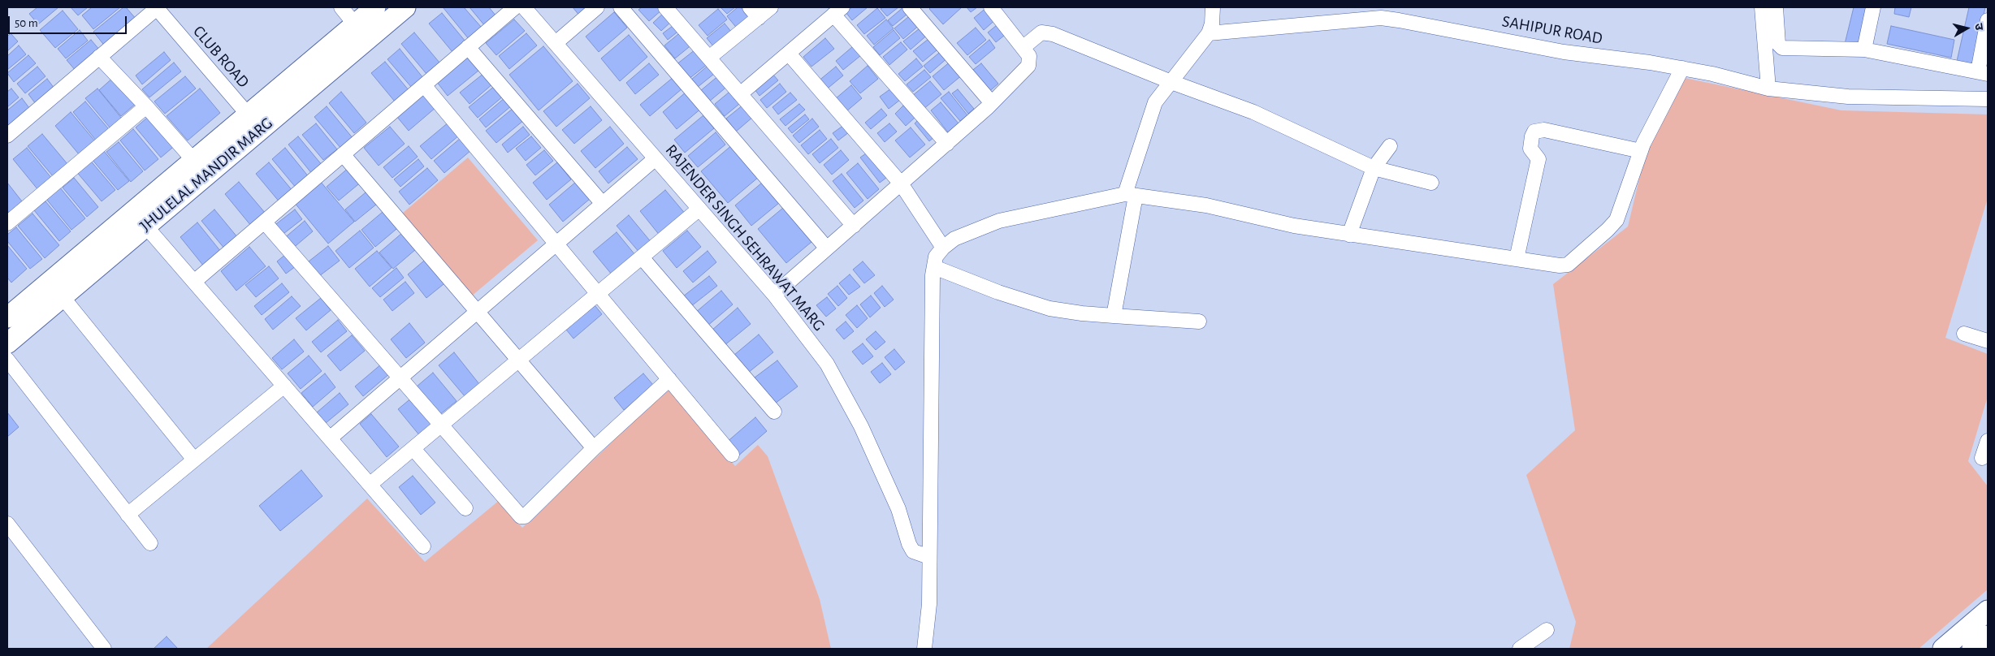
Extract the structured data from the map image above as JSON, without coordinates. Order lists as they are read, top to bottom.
{
  "streets": {
    "street": [
      "SAHIPUR ROAD",
      "CLUB ROAD",
      "JHULELAL MANDIR MARG",
      "RAJENDER SINGH SEHRAWAT MARG"
    ]
  },
  "crossings": [
    ["CLUB ROAD", "JHULELAL MANDIR MARG"]
  ],
  "scale_bar": "50 m",
  "north": "right"
}
